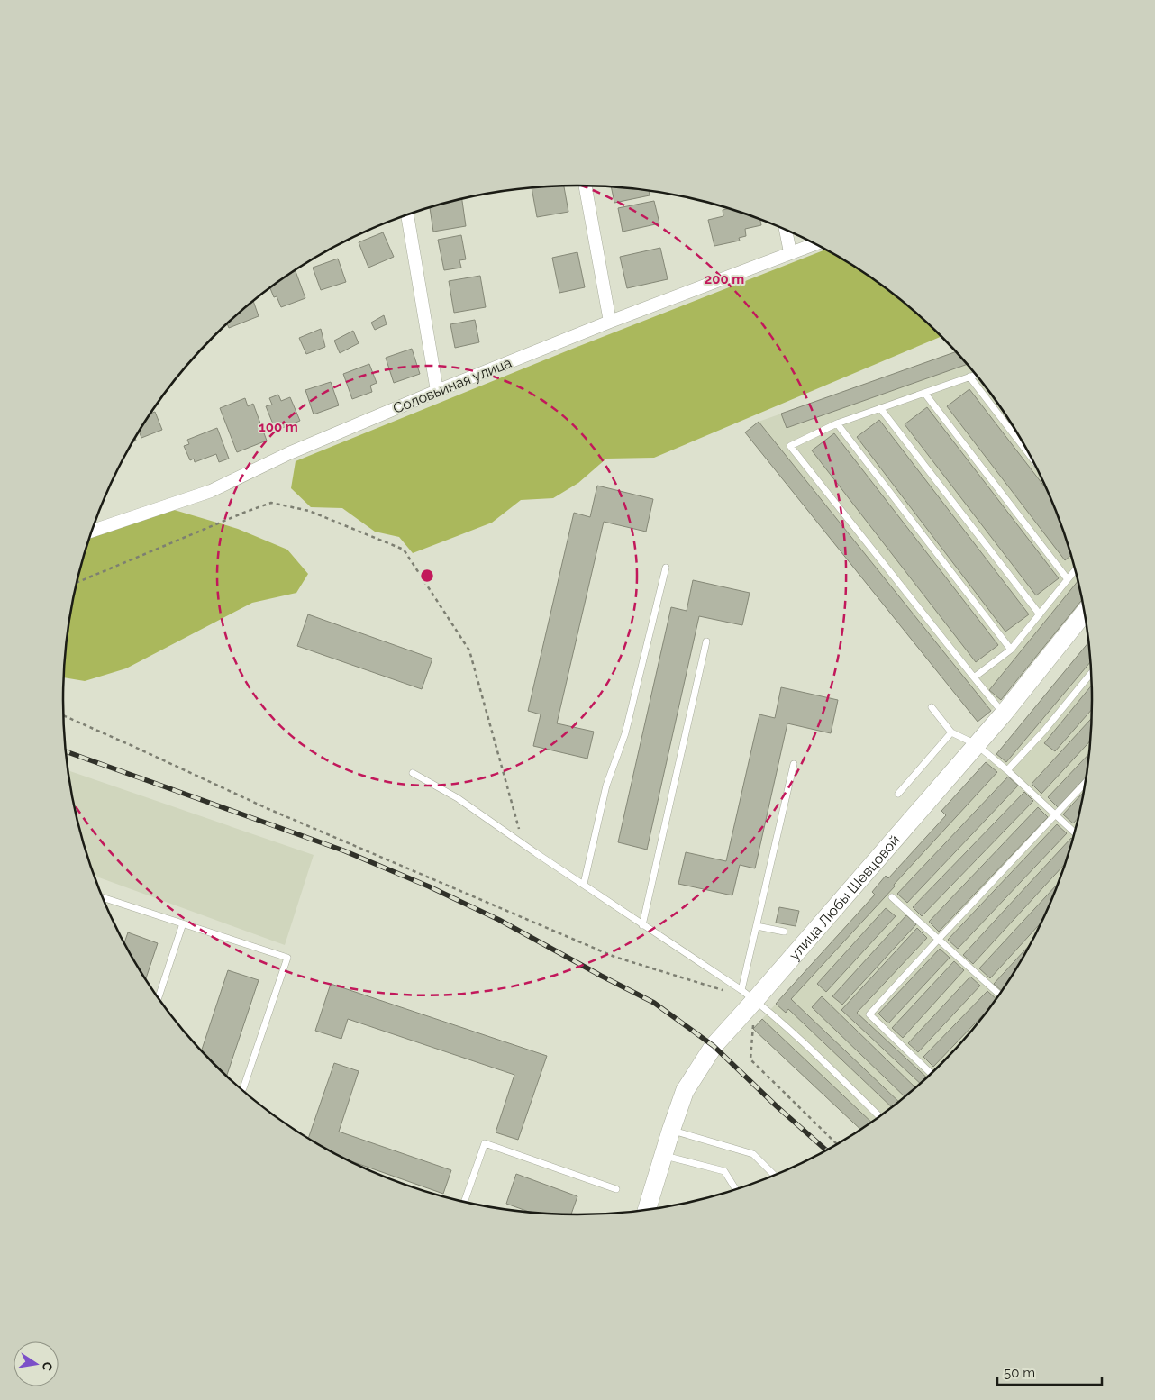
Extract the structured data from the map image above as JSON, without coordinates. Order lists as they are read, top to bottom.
{
  "streets": {
    "street": ["Соловьиная улица", "улица Любы Шевцовой"]
  },
  "scale_bar": "50 m",
  "north": "right",
  "rings": ["200 m", "100 m"]
}
